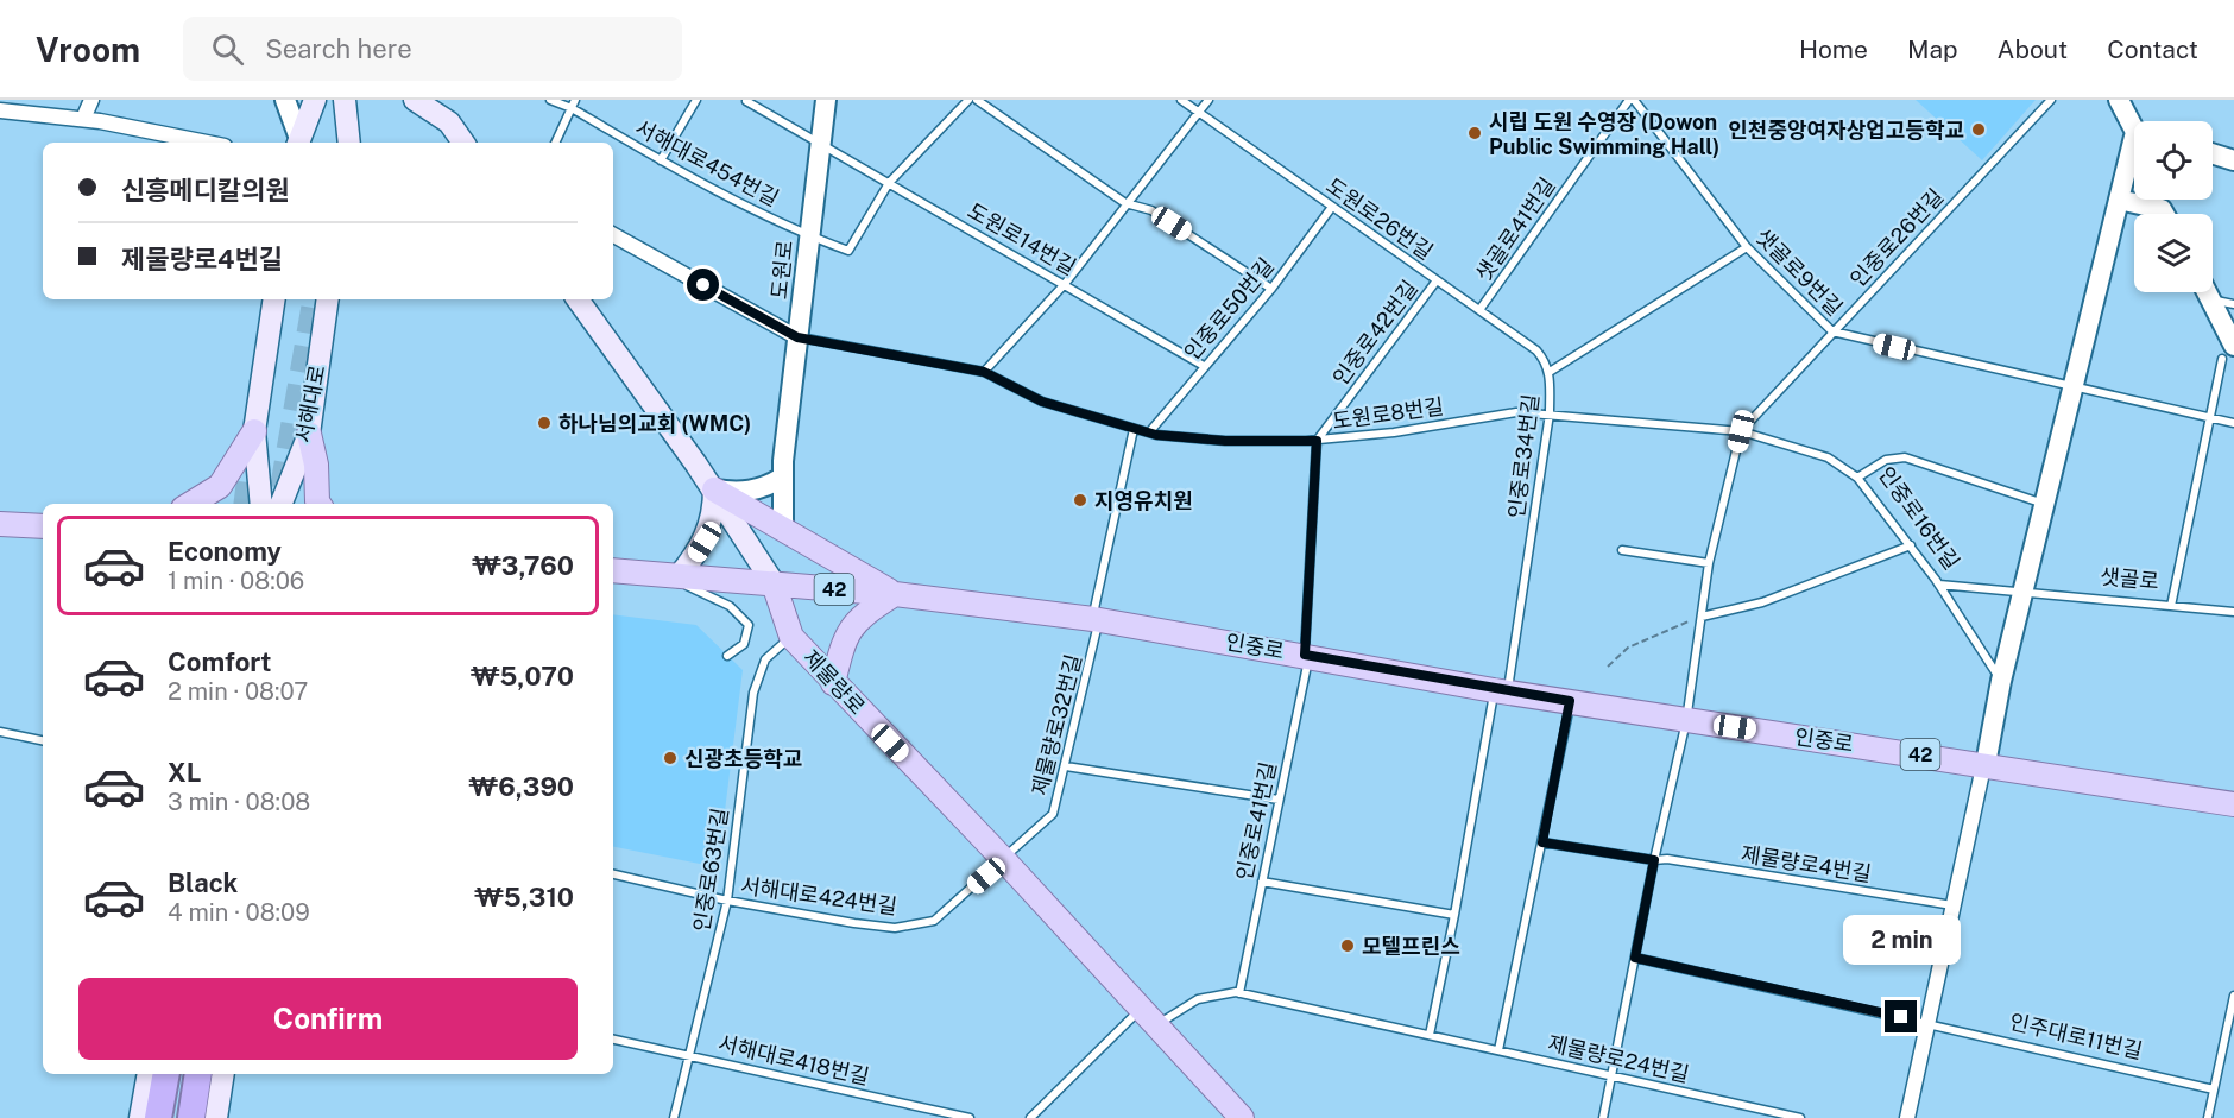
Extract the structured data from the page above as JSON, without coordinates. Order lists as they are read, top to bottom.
{
  "streets": {
    "main road": [
      "서해대로",
      "42",
      "인중로",
      "제물량로"
    ],
    "street": ["도원로"],
    "lane": [
      "서해대로454번길",
      "도원로26번길",
      "샛골로41번길",
      "인중로26번길",
      "도원로14번길",
      "샛골로9번길",
      "인중로50번길",
      "인중로42번길",
      "도원로8번길",
      "인중로34번길",
      "인중로16번길",
      "샛골로",
      "제물량로32번길",
      "인중로41번길",
      "제물량로4번길",
      "인중로63번길",
      "서해대로424번길",
      "인주대로11번길",
      "제물량로24번길",
      "서해대로418번길"
    ]
  },
  "crossings": [
    ["서해대로454번길", "도원로14번길"],
    ["서해대로454번길", "도원로"],
    ["도원로26번길", "샛골로41번길"],
    ["도원로26번길", "인중로50번길"],
    ["도원로26번길", "인중로42번길"],
    ["도원로26번길", "인중로34번길"],
    ["샛골로41번길", "샛골로9번길"],
    ["인중로26번길", "샛골로9번길"],
    ["인중로26번길", "도원로8번길"],
    ["인중로26번길", "인중로"],
    ["도원로14번길", "도원로"],
    ["도원로14번길", "인중로50번길"],
    ["도원로", "도원로8번길"],
    ["샛골로9번길", "인중로34번길"],
    ["인중로50번길", "도원로8번길"],
    ["인중로42번길", "도원로8번길"],
    ["도원로8번길", "인중로34번길"],
    ["인중로34번길", "인중로"],
    ["인중로16번길", "샛골로"],
    ["인중로", "제물량로"],
    ["인중로", "제물량로32번길"],
    ["인중로", "인중로41번길"],
    ["제물량로", "제물량로32번길"],
    ["제물량로", "인중로63번길"],
    ["제물량로", "서해대로424번길"],
    ["제물량로", "제물량로24번길"],
    ["제물량로32번길", "서해대로424번길"],
    ["인중로41번길", "제물량로24번길"],
    ["인중로63번길", "서해대로424번길"],
    ["인중로63번길", "서해대로418번길"]
  ],
  "places": [
    "인천중앙여자상업고등학교",
    "시립 도원 수영장 (Dowon Public Swimming Hall)",
    "하나님의교회 (WMC)",
    "지영유치원",
    "신광초등학교",
    "모텔프린스"
  ],
  "page": {
    "header": "Vroom",
    "search": "Search here",
    "nav": [
      "Home",
      "Map",
      "About",
      "Contact"
    ],
    "banner": ["신흥메디칼의원", "제물량로4번길"],
    "list": [
      {
        "name": "Economy",
        "note": "1 min · 08:06",
        "value": "₩3,760"
      },
      {
        "name": "Comfort",
        "note": "2 min · 08:07",
        "value": "₩5,070"
      },
      {
        "name": "XL",
        "note": "3 min · 08:08",
        "value": "₩6,390"
      },
      {
        "name": "Black",
        "note": "4 min · 08:09",
        "value": "₩5,310"
      }
    ],
    "bubble": "2 min",
    "buttons": "Confirm"
  }
}
